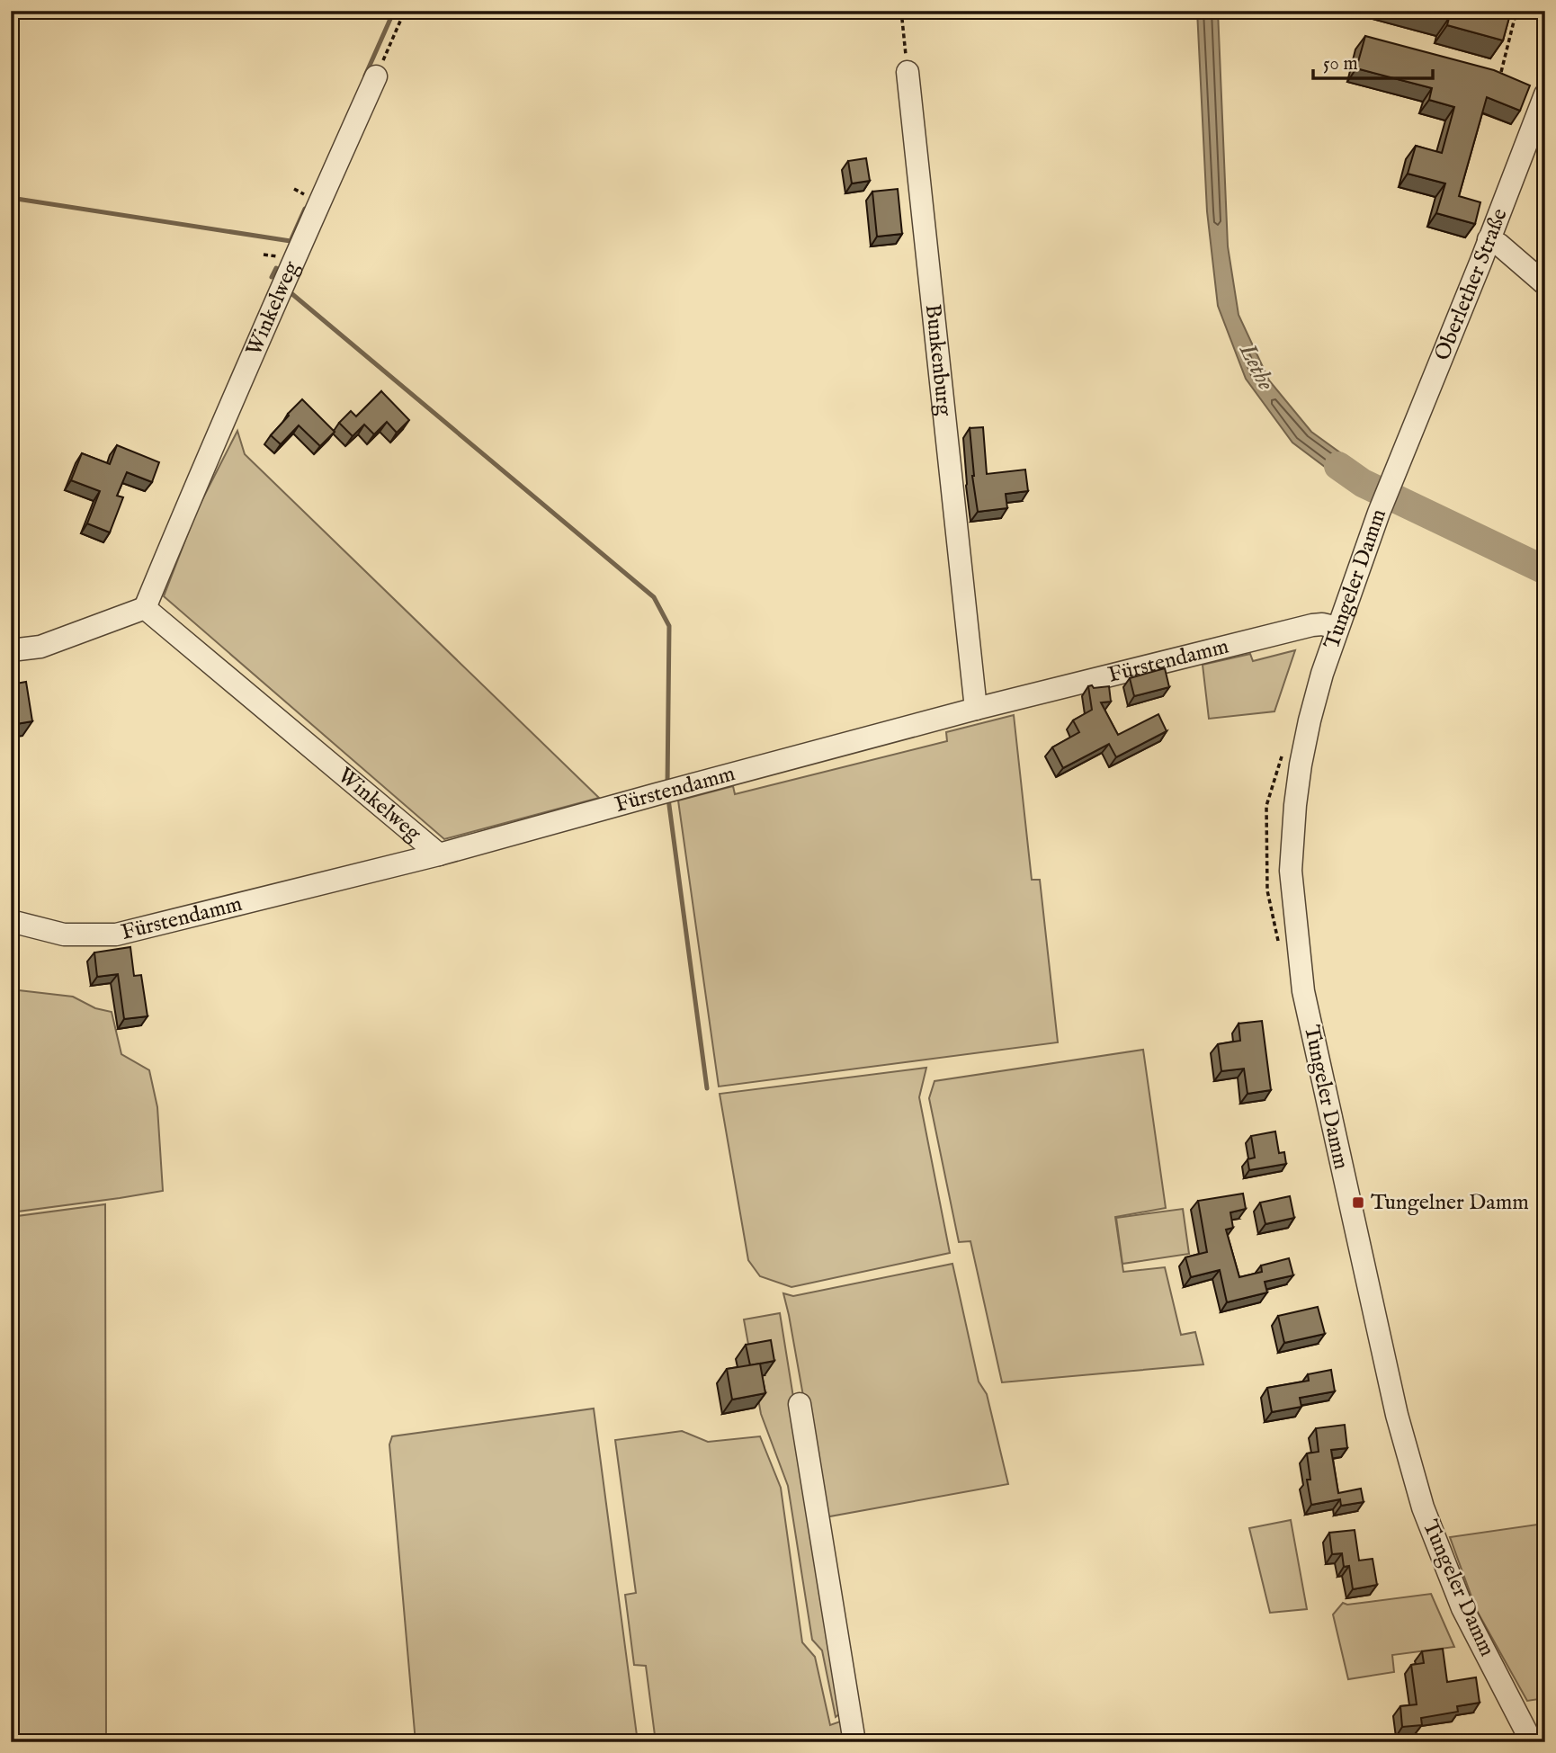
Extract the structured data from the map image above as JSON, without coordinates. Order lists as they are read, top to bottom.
{
  "streets": {
    "street": [
      "Oberlether Straße",
      "Winkelweg",
      "Bunkenburg",
      "Tungeler Damm",
      "Fürstendamm"
    ]
  },
  "crossings": [
    ["Oberlether Straße", "Tungeler Damm"],
    ["Winkelweg", "Fürstendamm"],
    ["Bunkenburg", "Fürstendamm"],
    ["Tungeler Damm", "Fürstendamm"]
  ],
  "water": ["Lethe"],
  "places": {
    "transit": ["Tungelner Damm"]
  },
  "scale_bar": "50 m"
}
